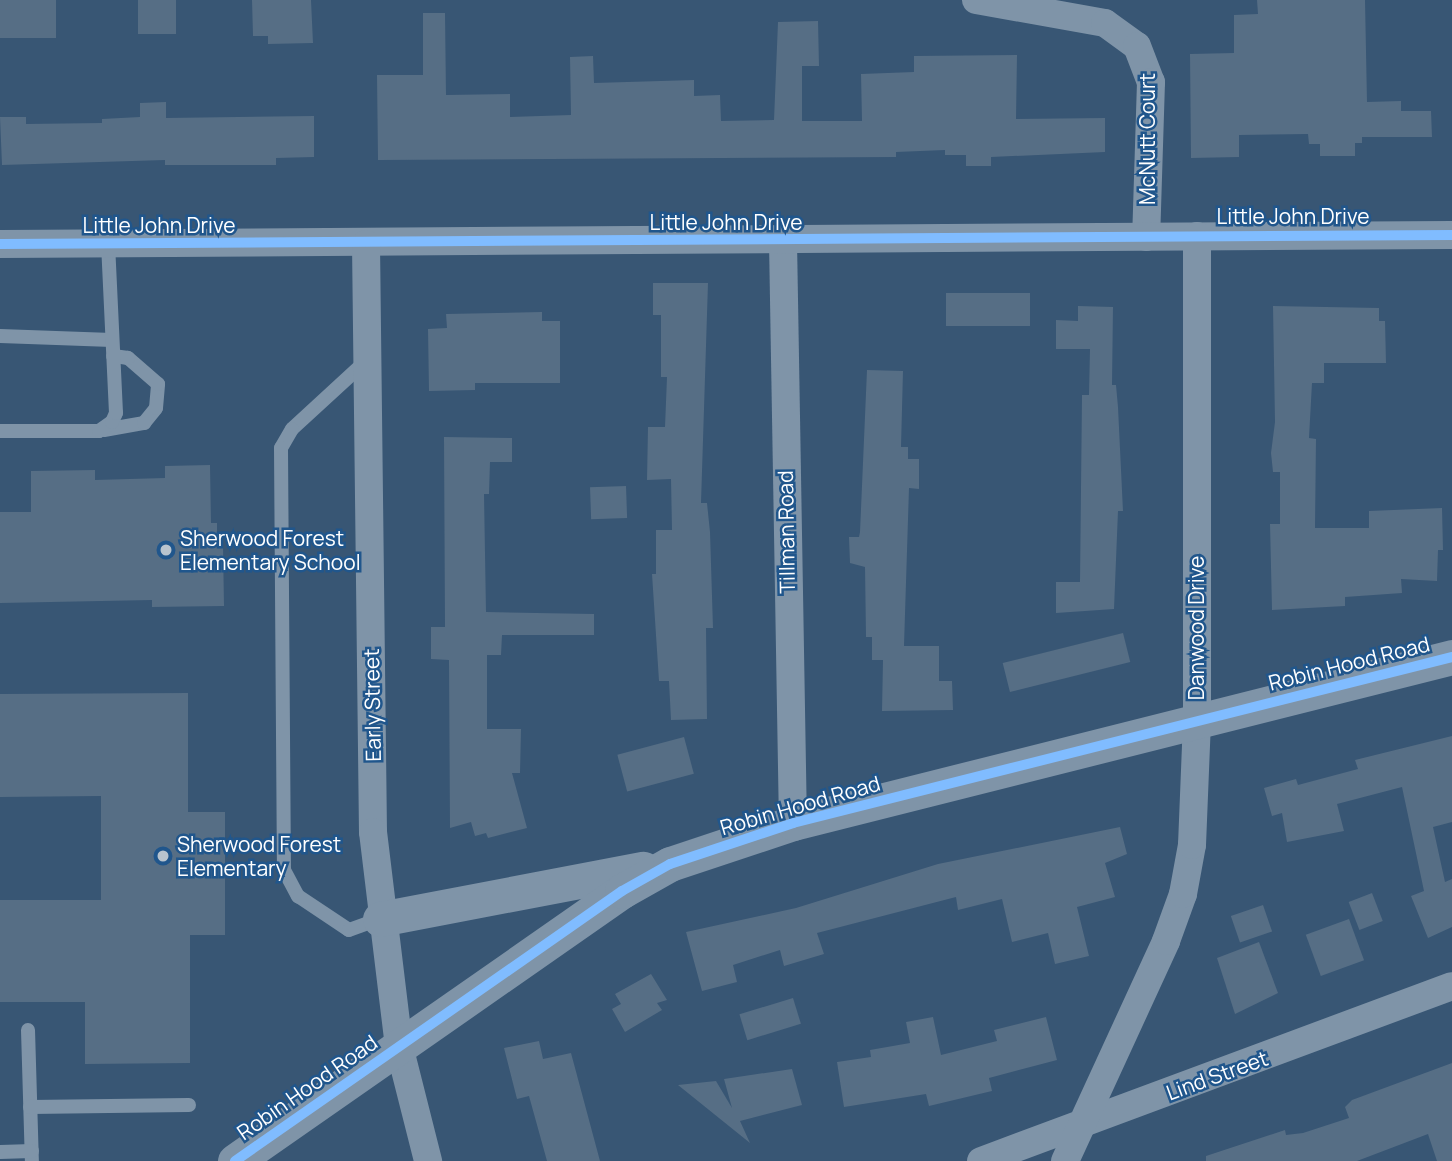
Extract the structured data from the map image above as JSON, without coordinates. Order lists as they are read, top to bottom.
{
  "streets": {
    "street": [
      "McNutt Court",
      "Little John Drive",
      "Tillman Road",
      "Danwood Drive",
      "Robin Hood Road",
      "Early Street",
      "Lind Street"
    ]
  },
  "crossings": [
    ["McNutt Court", "Little John Drive"],
    ["Little John Drive", "Tillman Road"],
    ["Little John Drive", "Danwood Drive"],
    ["Little John Drive", "Early Street"],
    ["Tillman Road", "Robin Hood Road"],
    ["Danwood Drive", "Robin Hood Road"],
    ["Danwood Drive", "Lind Street"],
    ["Robin Hood Road", "Early Street"]
  ],
  "places": ["Sherwood Forest Elementary School", "Sherwood Forest Elementary"]
}
